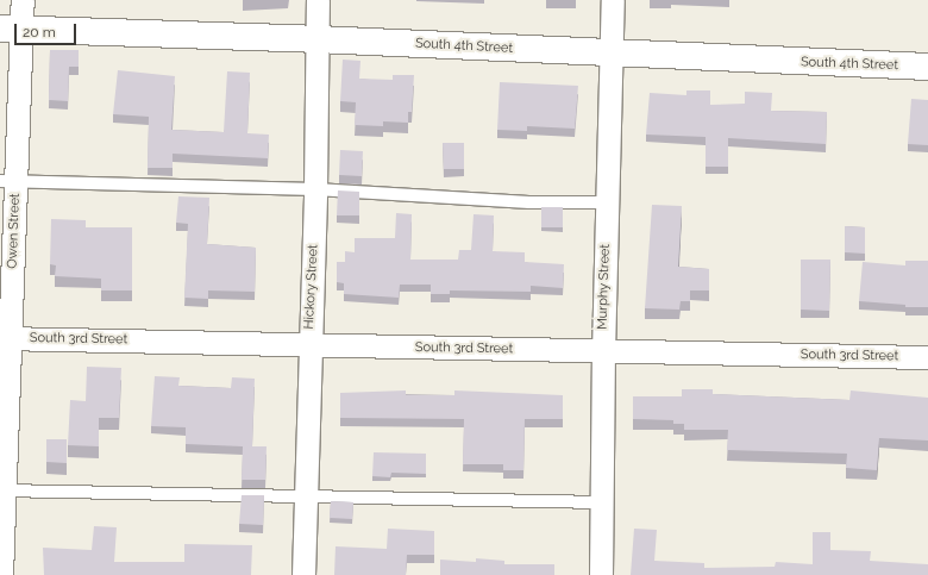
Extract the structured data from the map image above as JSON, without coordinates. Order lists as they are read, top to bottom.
{
  "streets": {
    "main road": ["South 4th Street"],
    "street": [
      "Owen Street",
      "Hickory Street",
      "Murphy Street",
      "South 3rd Street"
    ]
  },
  "crossings": [
    ["South 4th Street", "Owen Street"],
    ["South 4th Street", "Hickory Street"],
    ["South 4th Street", "Murphy Street"],
    ["Owen Street", "South 3rd Street"],
    ["Hickory Street", "South 3rd Street"],
    ["Murphy Street", "South 3rd Street"]
  ],
  "scale_bar": "20 m"
}
